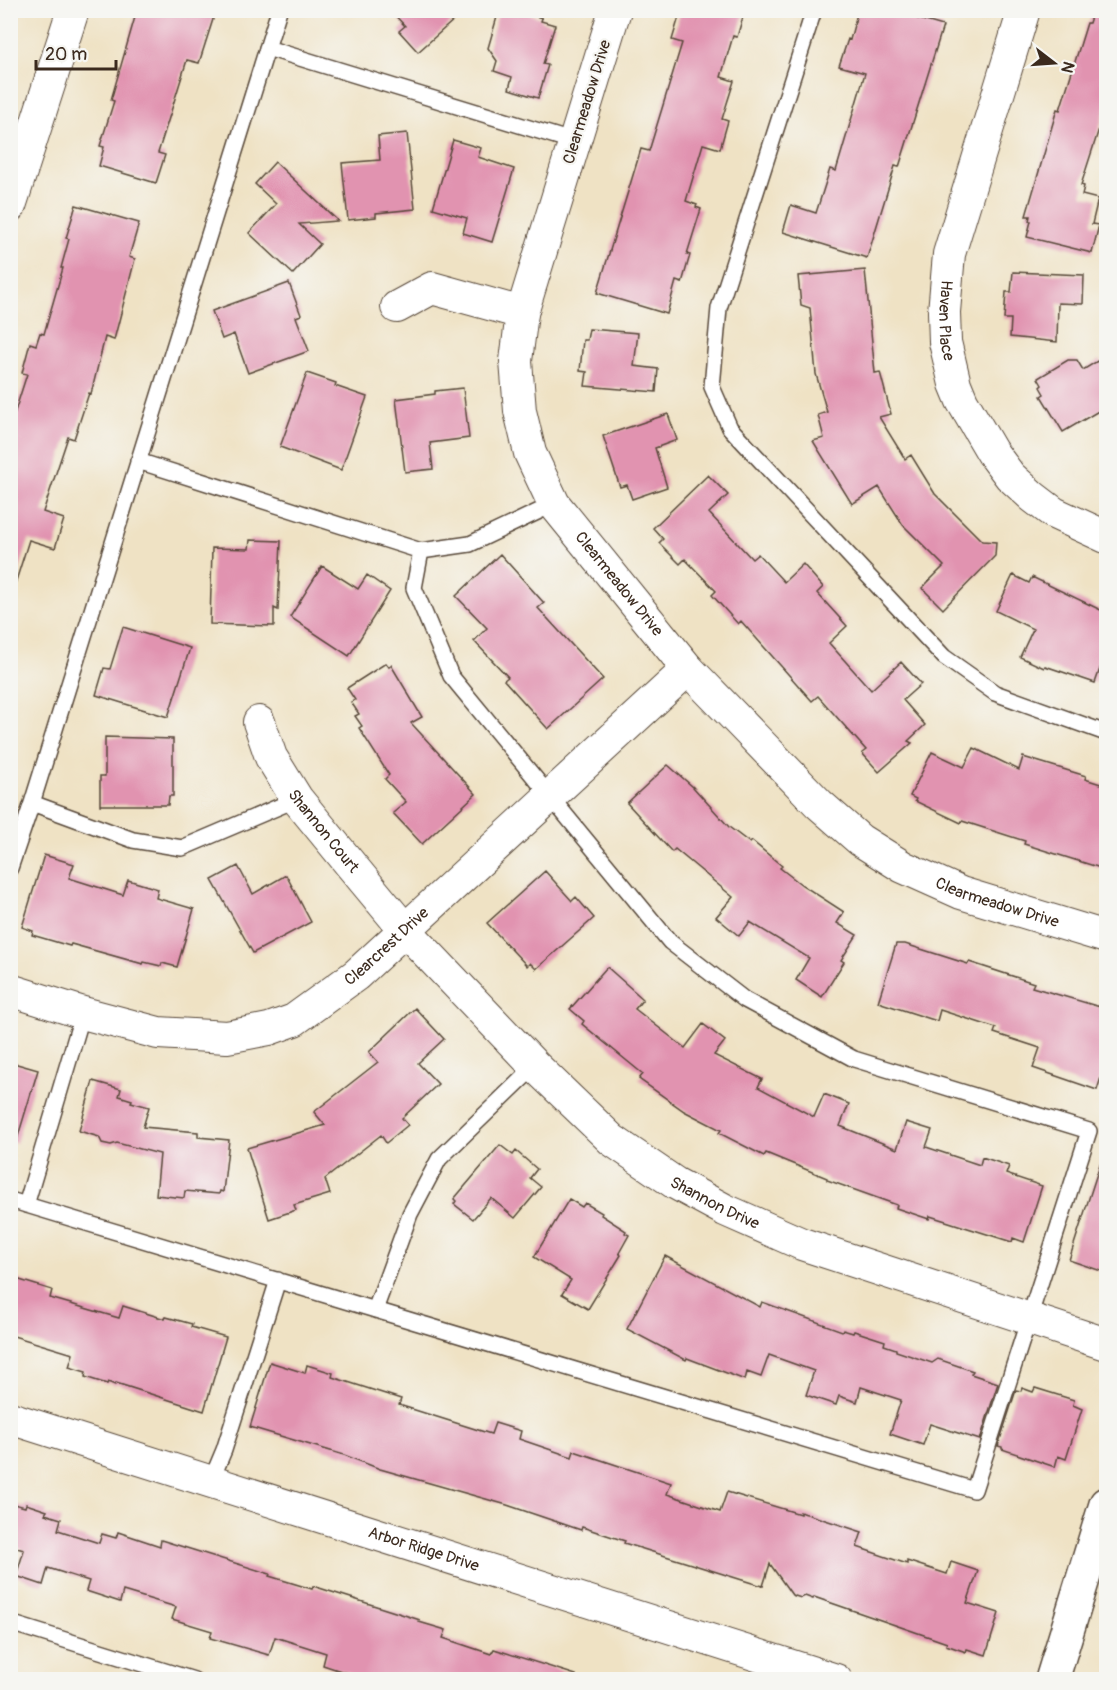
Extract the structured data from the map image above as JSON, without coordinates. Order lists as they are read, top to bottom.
{
  "streets": {
    "street": [
      "Clearmeadow Drive",
      "Haven Place",
      "Shannon Court",
      "Clearcrest Drive",
      "Shannon Drive",
      "Arbor Ridge Drive"
    ]
  },
  "crossings": [
    ["Clearmeadow Drive", "Clearcrest Drive"],
    ["Shannon Court", "Clearcrest Drive"],
    ["Shannon Court", "Shannon Drive"],
    ["Clearcrest Drive", "Shannon Drive"]
  ],
  "scale_bar": "20 m",
  "north": "right"
}
